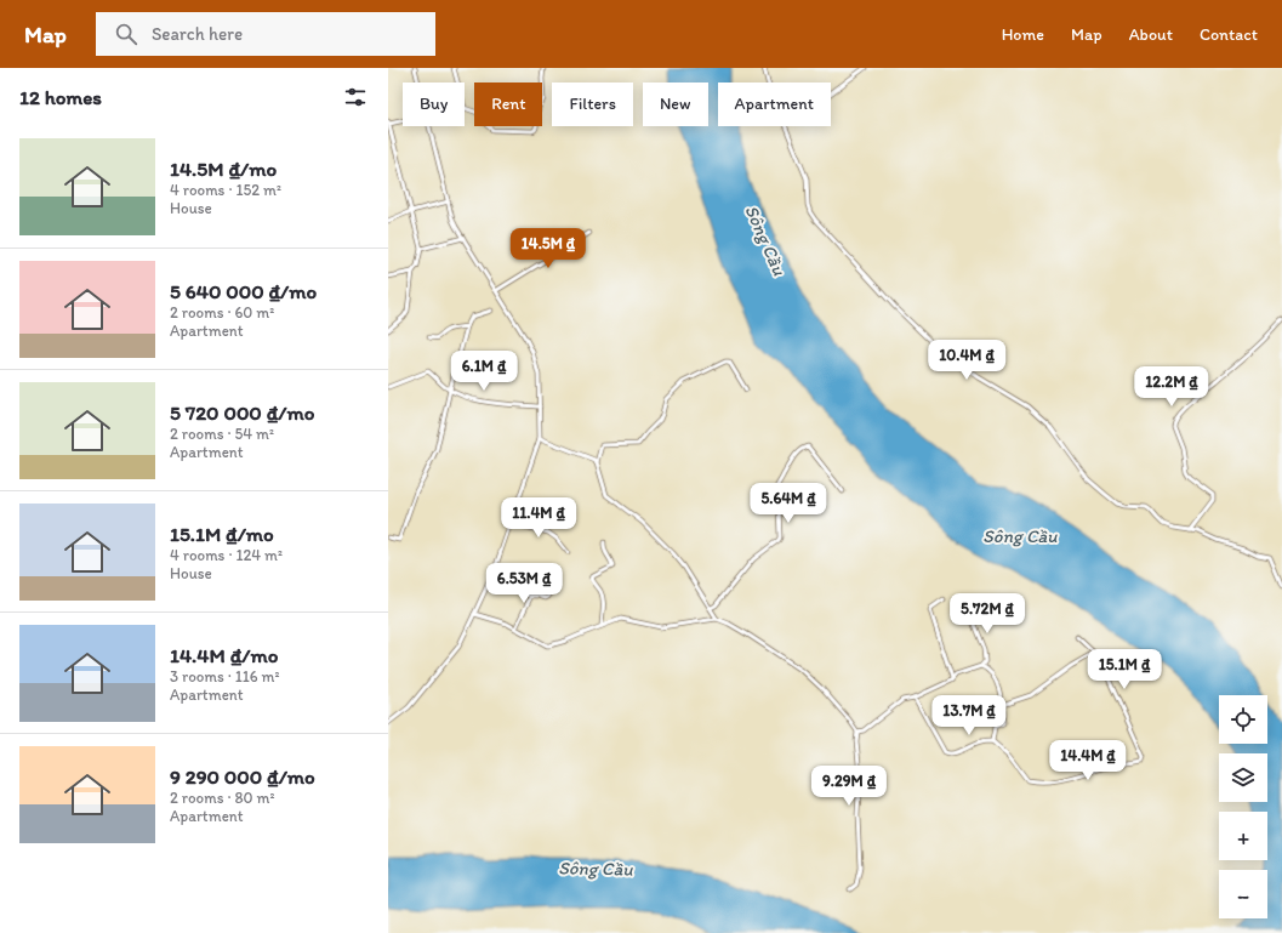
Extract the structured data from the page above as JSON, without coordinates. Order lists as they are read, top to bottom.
{
  "water": ["Sông Cầu"],
  "page": {
    "header": "Map",
    "search": "Search here",
    "nav": [
      "Home",
      "Map",
      "About",
      "Contact"
    ],
    "heading": "12 homes",
    "chip": [
      "Buy",
      "Rent",
      "Filters",
      "New",
      "Apartment"
    ],
    "list": [
      {
        "name": "14.5M ₫/mo",
        "note": "4 rooms · 152 m² · House"
      },
      {
        "name": "5 640 000 ₫/mo",
        "note": "2 rooms · 60 m² · Apartment"
      },
      {
        "name": "5 720 000 ₫/mo",
        "note": "2 rooms · 54 m² · Apartment"
      },
      {
        "name": "15.1M ₫/mo",
        "note": "4 rooms · 124 m² · House"
      },
      {
        "name": "14.4M ₫/mo",
        "note": "3 rooms · 116 m² · Apartment"
      },
      {
        "name": "9 290 000 ₫/mo",
        "note": "2 rooms · 80 m² · Apartment"
      }
    ],
    "price": [
      "14.5M ₫",
      "10.4M ₫",
      "6.1M ₫",
      "12.2M ₫",
      "5.64M ₫",
      "11.4M ₫",
      "6.53M ₫",
      "5.72M ₫",
      "15.1M ₫",
      "13.7M ₫",
      "14.4M ₫",
      "9.29M ₫"
    ],
    "map_buttons": ["+", "−"]
  }
}
